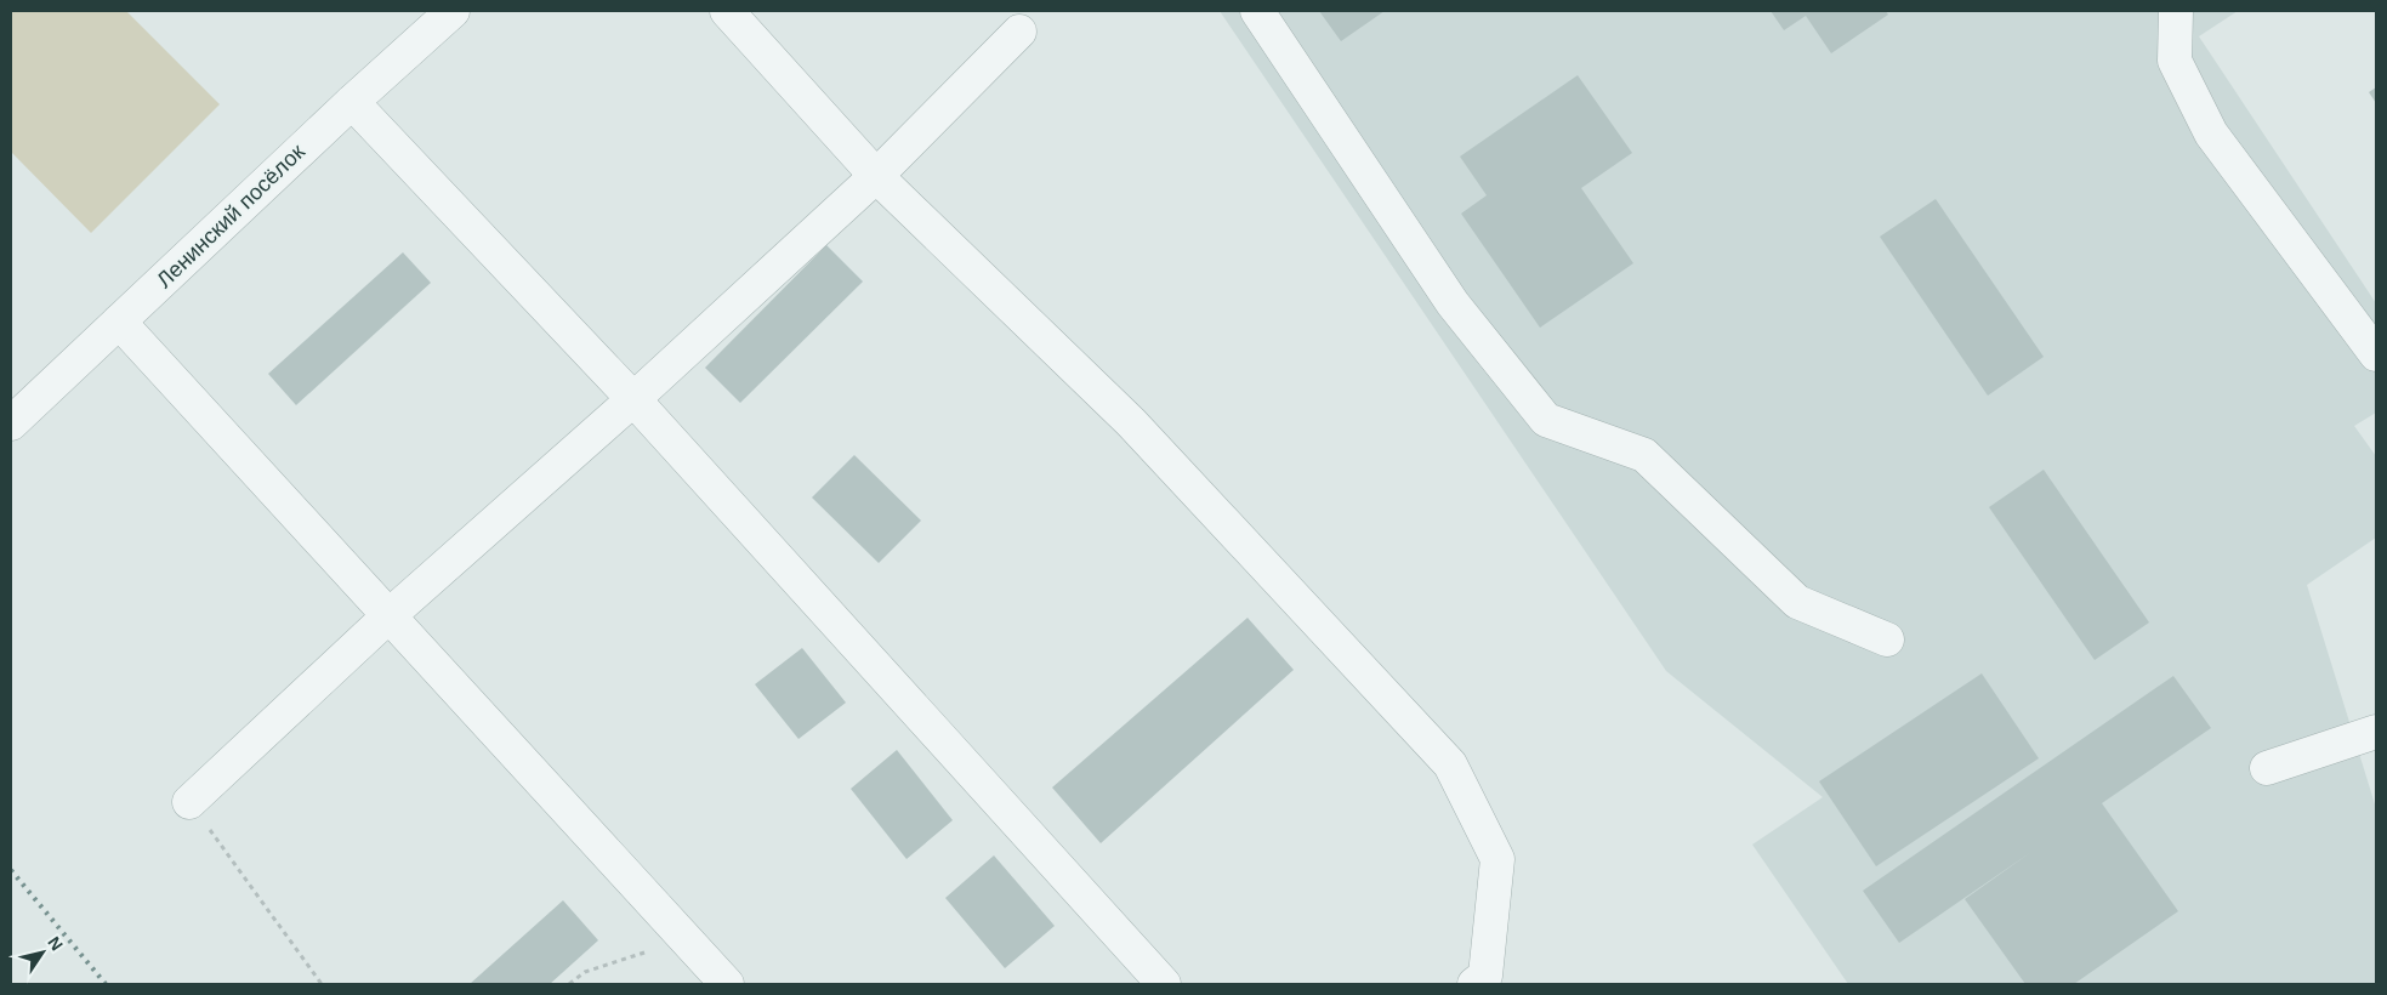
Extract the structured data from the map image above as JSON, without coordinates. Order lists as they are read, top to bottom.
{
  "streets": {
    "street": ["Ленинский посёлок"]
  },
  "north": "top right"
}
